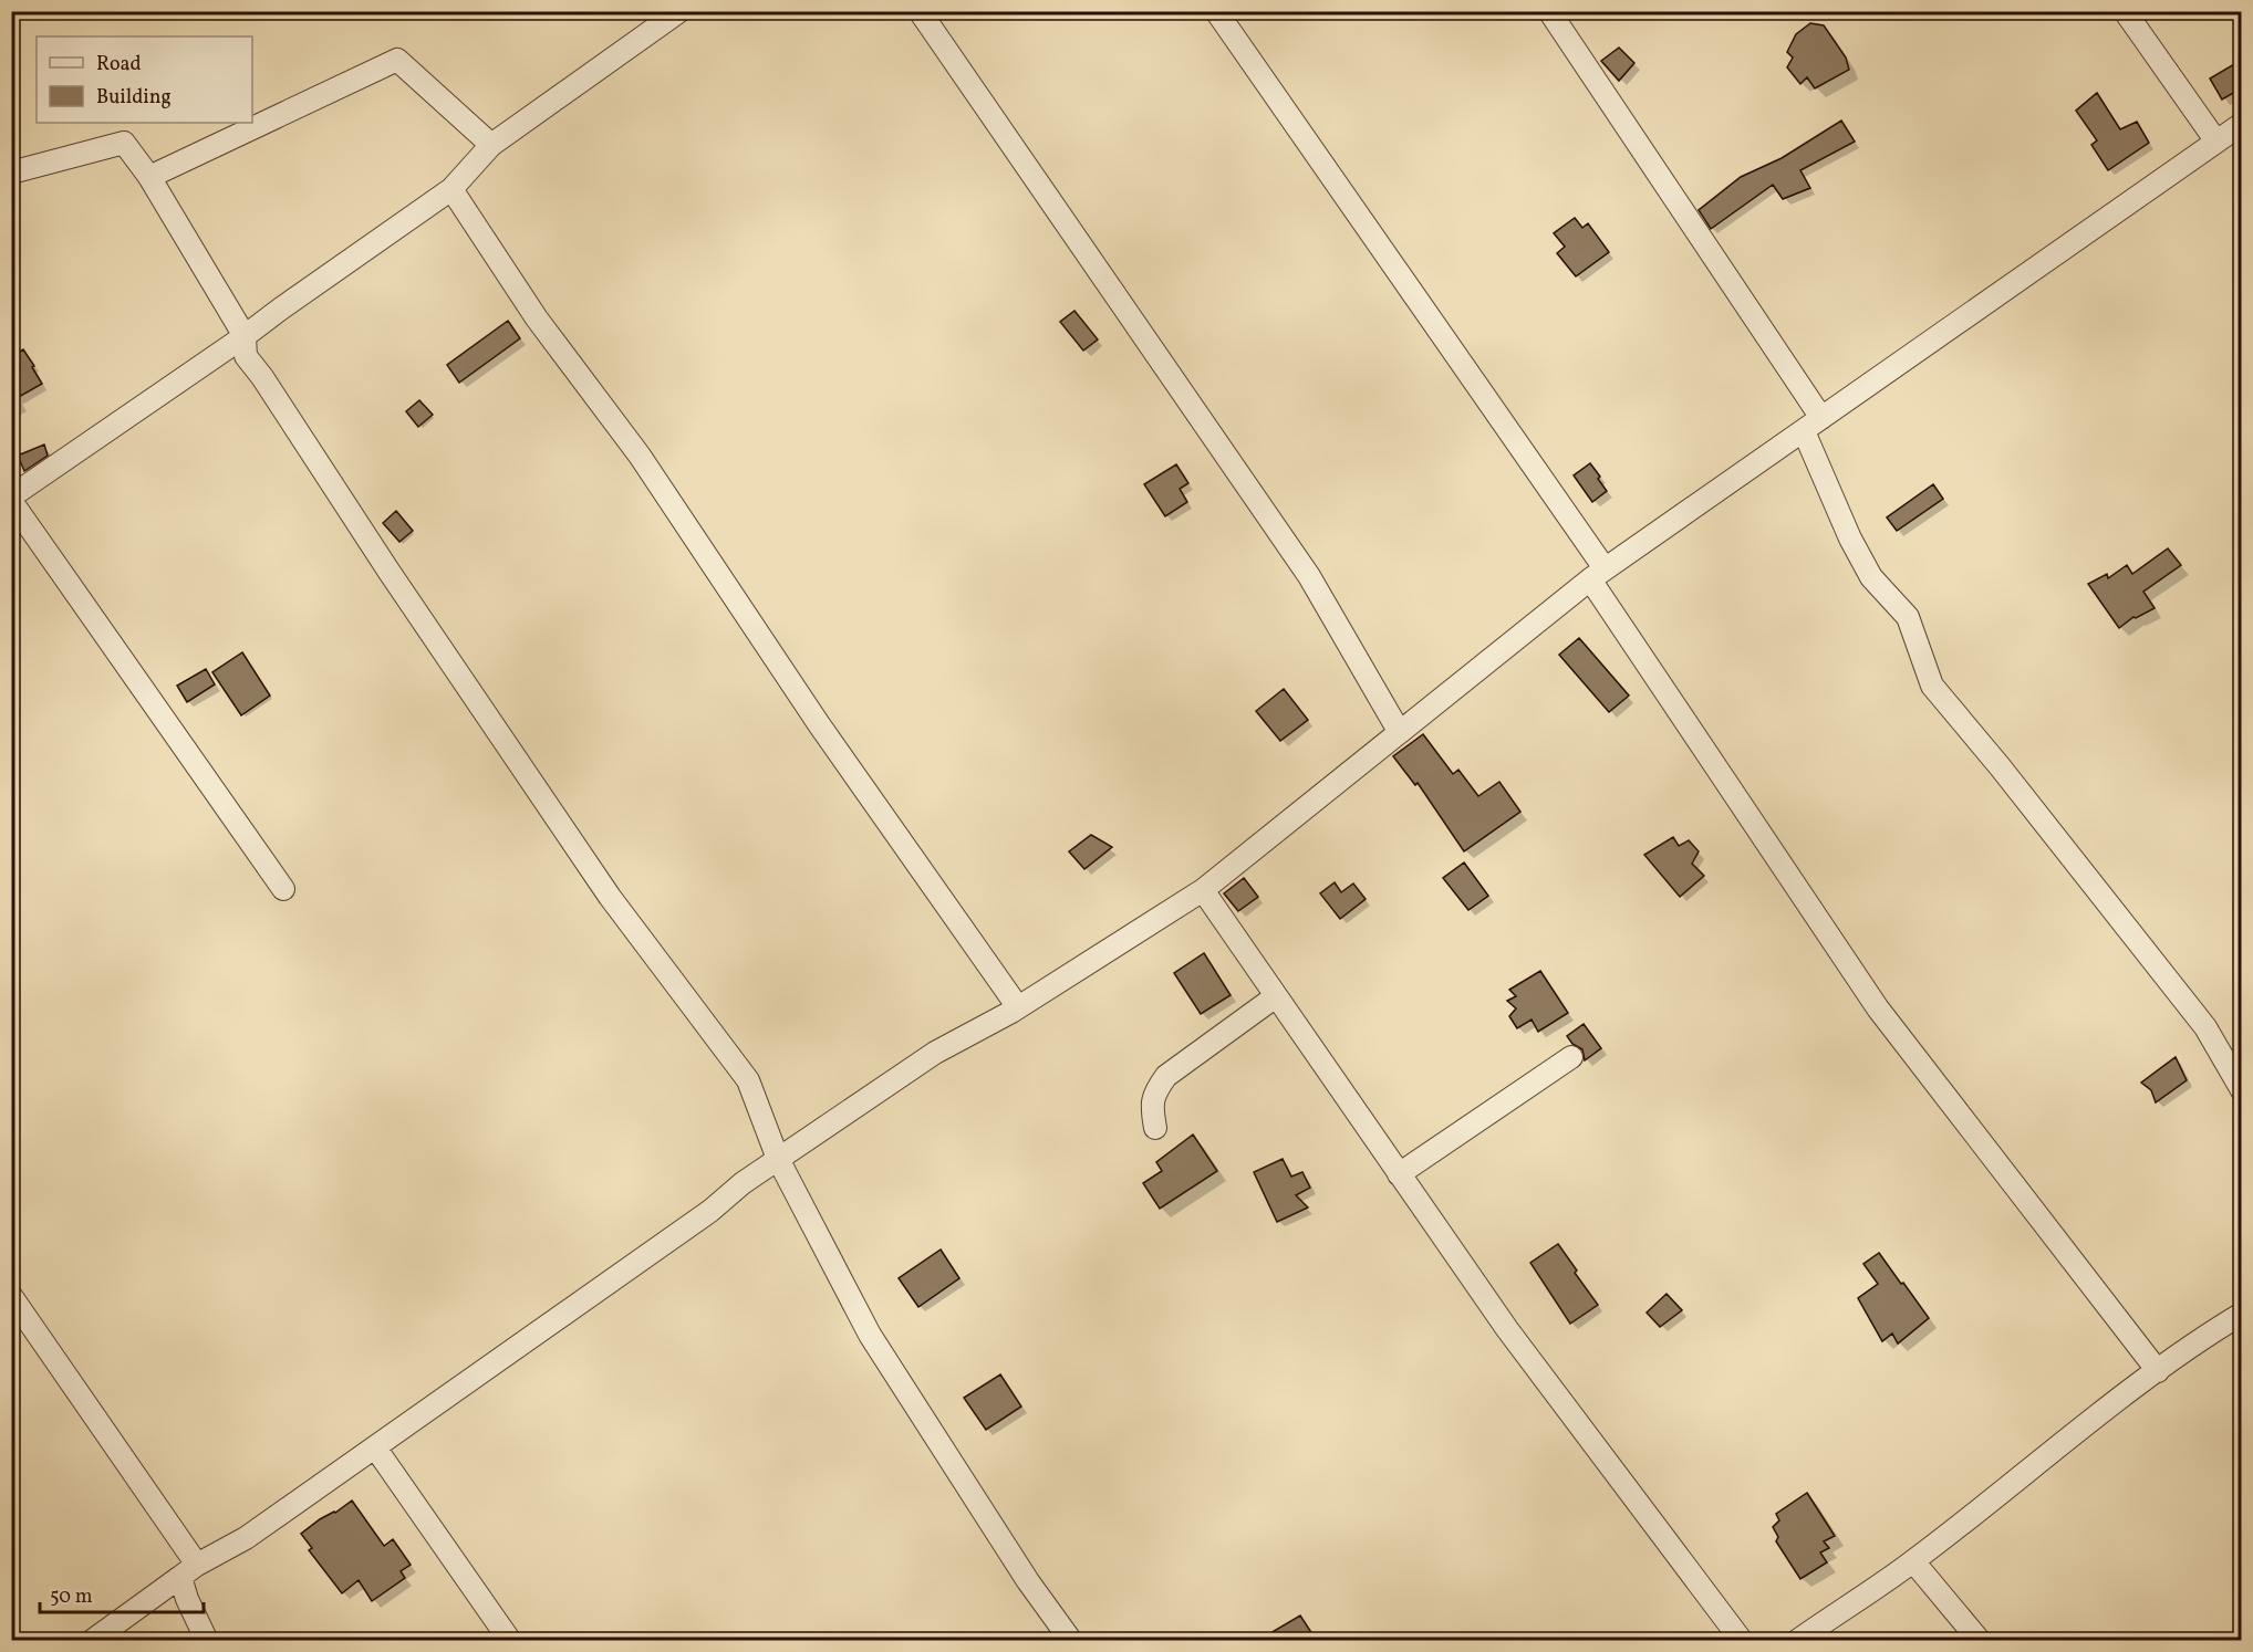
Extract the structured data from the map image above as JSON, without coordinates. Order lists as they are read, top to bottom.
{
  "legend": ["Road", "Building"],
  "scale_bar": "50 m"
}
